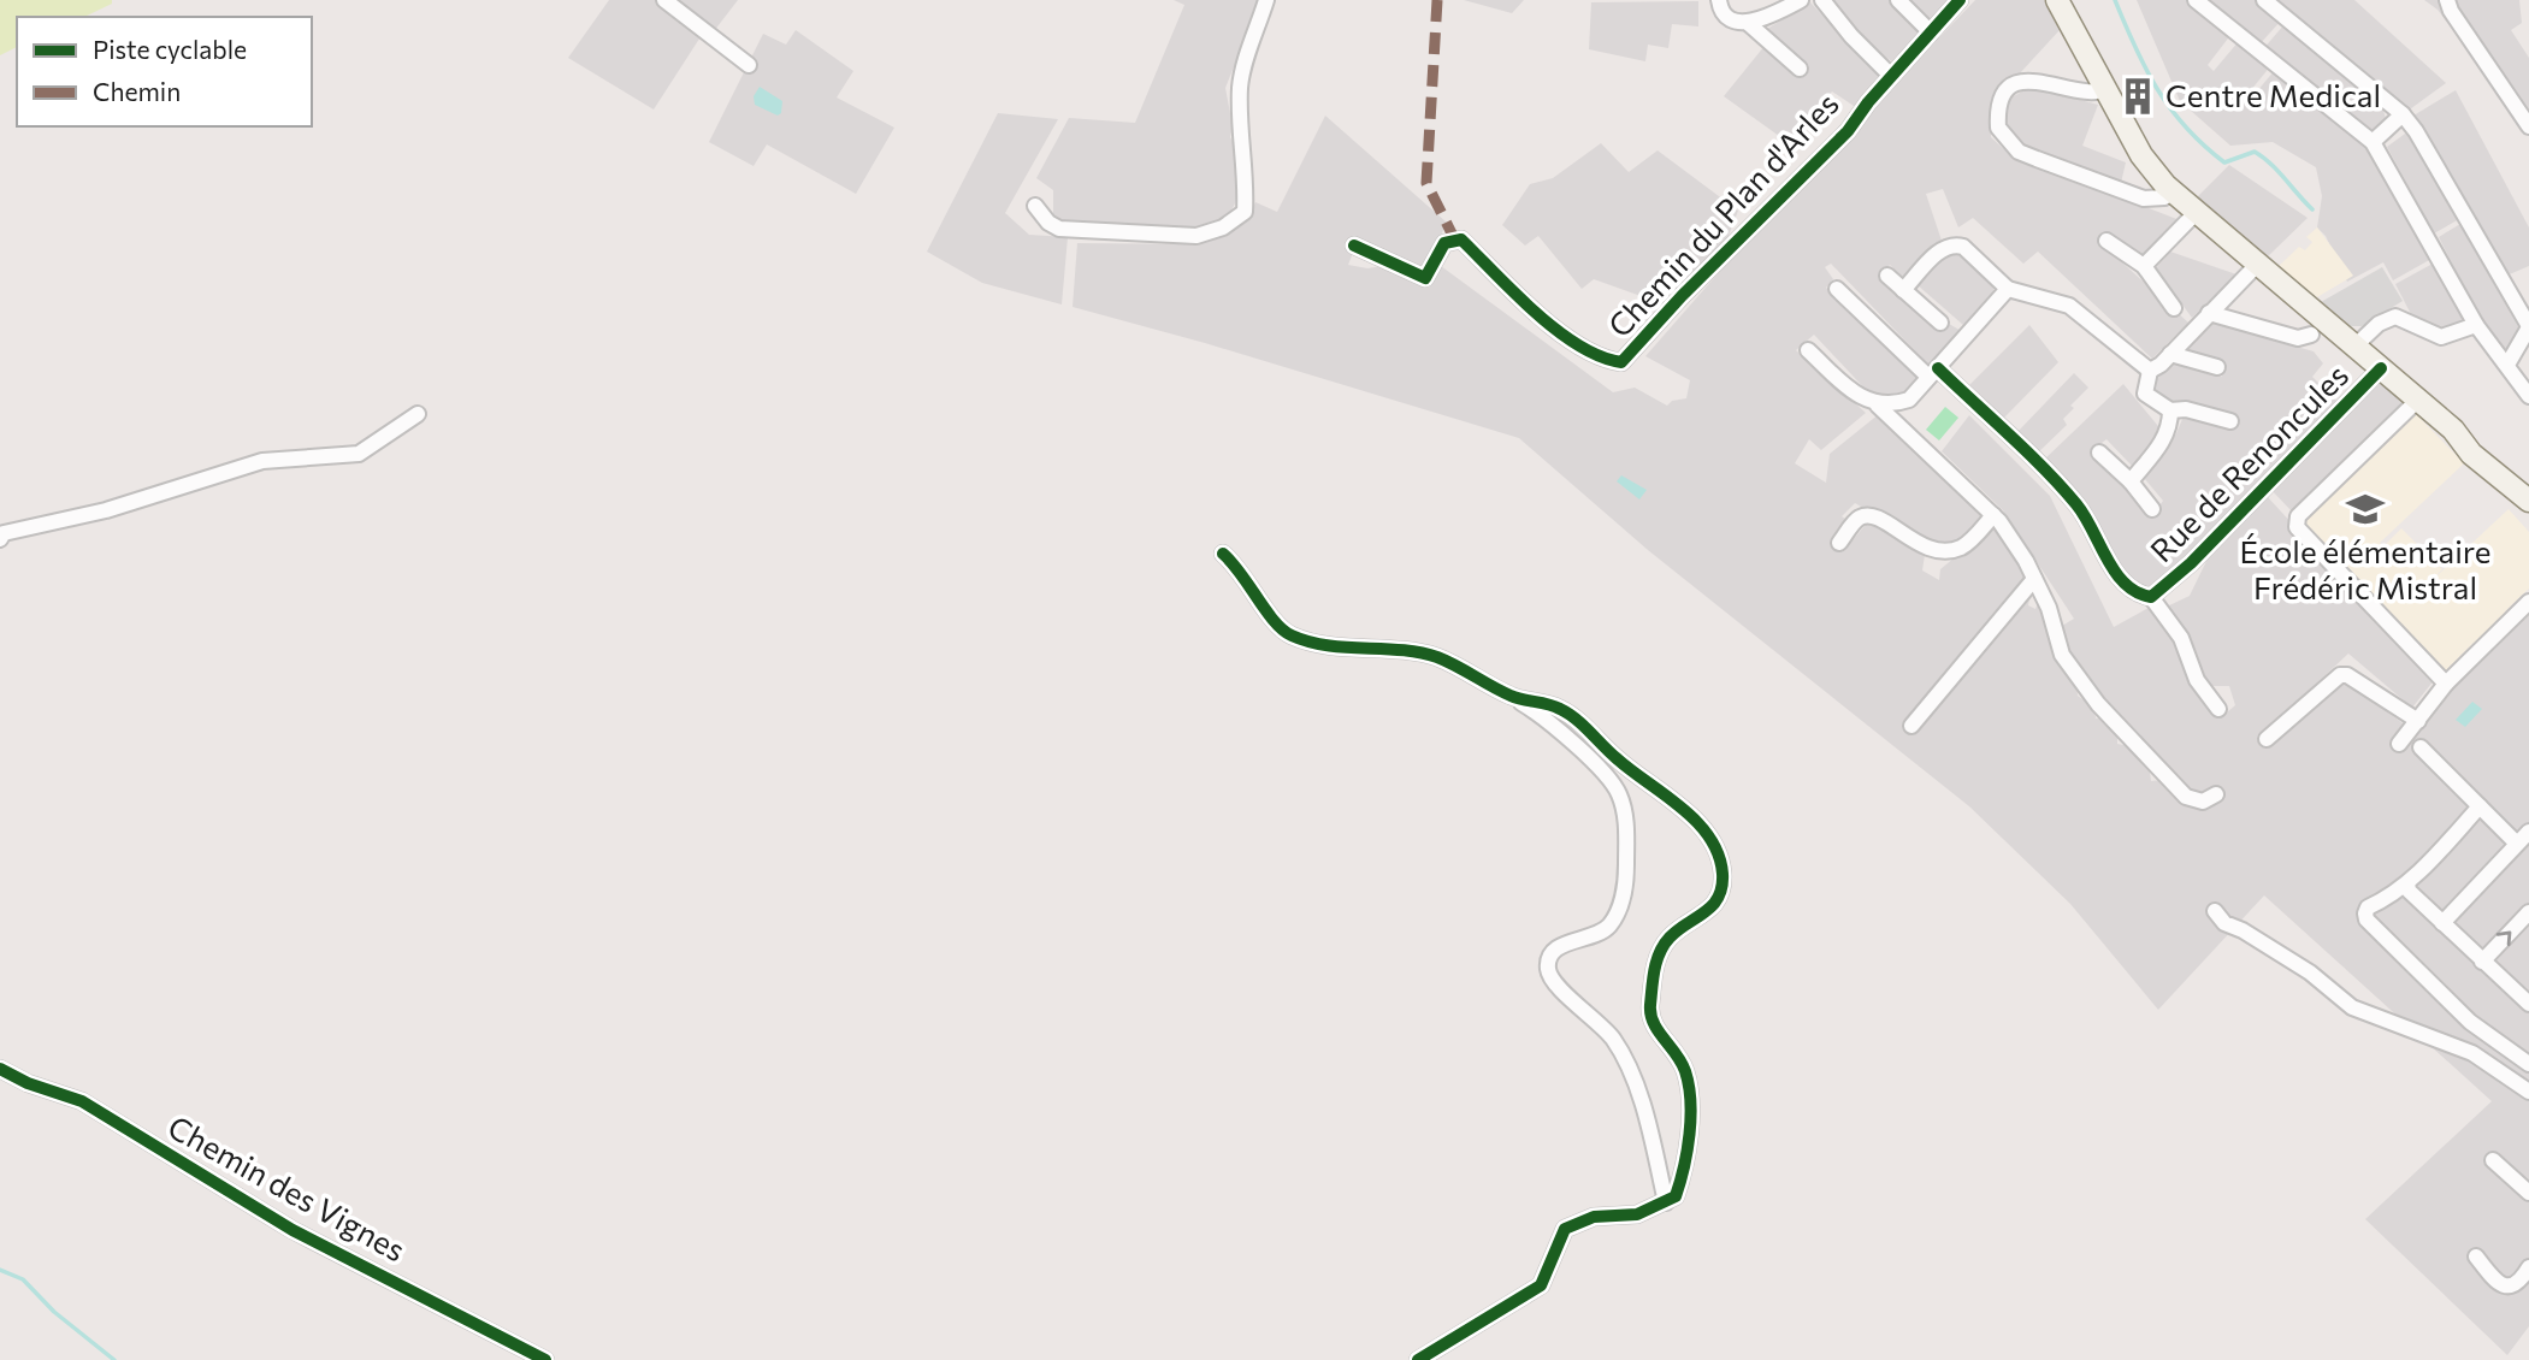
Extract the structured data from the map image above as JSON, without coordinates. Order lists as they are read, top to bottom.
{
  "streets": {
    "street": ["Chemin du Plan d'Arles", "Rue de Renoncules", "Chemin des Vignes"]
  },
  "places": {
    "building": ["Centre Medical"],
    "school or university": ["École élémentaire Frédéric Mistral"]
  },
  "legend": ["Piste cyclable", "Chemin"]
}
